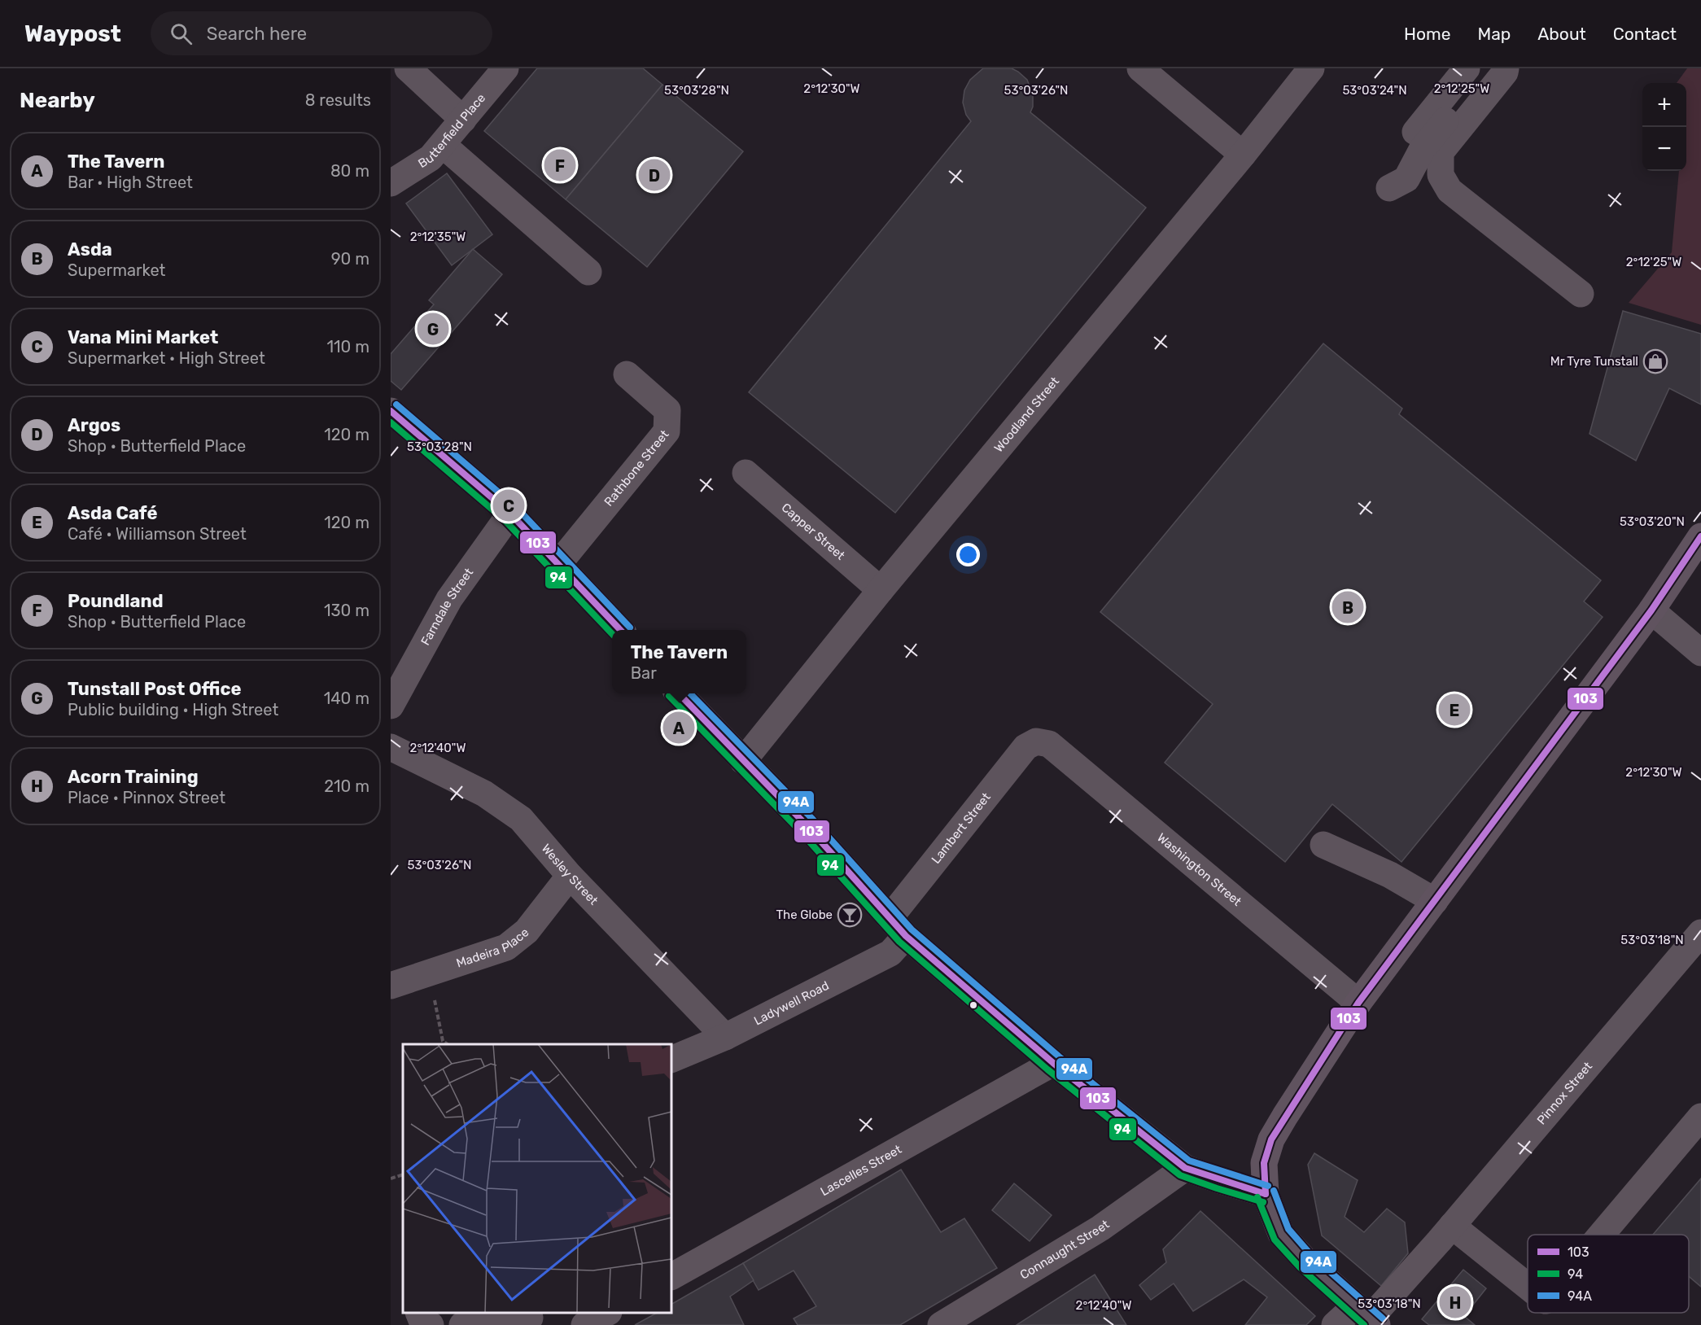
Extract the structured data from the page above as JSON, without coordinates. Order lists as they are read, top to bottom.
{
  "streets": {
    "street": [
      "Butterfield Place",
      "Woodland Street",
      "Rathbone Street",
      "Capper Street",
      "Farndale Street",
      "Lambert Street",
      "Washington Street",
      "Wesley Street",
      "Madeira Place",
      "Ladywell Road",
      "Pinnox Street",
      "Lascelles Street",
      "Connaught Street"
    ]
  },
  "crossings": [
    ["Woodland Street", "Capper Street"],
    ["Lambert Street", "Washington Street"],
    ["Lambert Street", "Ladywell Road"],
    ["Wesley Street", "Madeira Place"],
    ["Wesley Street", "Ladywell Road"]
  ],
  "places": {
    "shop": ["Mr Tyre Tunstall"],
    "bar": ["The Globe"]
  },
  "lines": ["transit line 94A", "transit line 103", "transit line 94"],
  "legend": ["103", "94", "94A"],
  "page": {
    "header": "Waypost",
    "search": "Search here",
    "nav": [
      "Home",
      "Map",
      "About",
      "Contact"
    ],
    "heading": ["Nearby", "8 results"],
    "map_buttons": ["+", "−"],
    "list": [
      {
        "mark": "A",
        "name": "The Tavern",
        "note": "Bar · High Street",
        "value": "80 m"
      },
      {
        "mark": "B",
        "name": "Asda",
        "note": "Supermarket",
        "value": "90 m"
      },
      {
        "mark": "C",
        "name": "Vana Mini Market",
        "note": "Supermarket · High Street",
        "value": "110 m"
      },
      {
        "mark": "D",
        "name": "Argos",
        "note": "Shop · Butterfield Place",
        "value": "120 m"
      },
      {
        "mark": "E",
        "name": "Asda Café",
        "note": "Café · Williamson Street",
        "value": "120 m"
      },
      {
        "mark": "F",
        "name": "Poundland",
        "note": "Shop · Butterfield Place",
        "value": "130 m"
      },
      {
        "mark": "G",
        "name": "Tunstall Post Office",
        "note": "Public building · High Street",
        "value": "140 m"
      },
      {
        "mark": "H",
        "name": "Acorn Training",
        "note": "Place · Pinnox Street",
        "value": "210 m"
      }
    ],
    "pins": [
      "F",
      "D",
      "G",
      "C",
      "B",
      "E",
      "A",
      "H"
    ],
    "popup": ["The Tavern", "Bar"]
  },
  "coordinates": [
    "2°12'25\"W",
    "2°12'30\"W",
    "53°03'28\"N",
    "53°03'26\"N",
    "53°03'24\"N",
    "2°12'35\"W",
    "53°03'20\"N",
    "2°12'40\"W",
    "53°03'18\"N"
  ]
}
